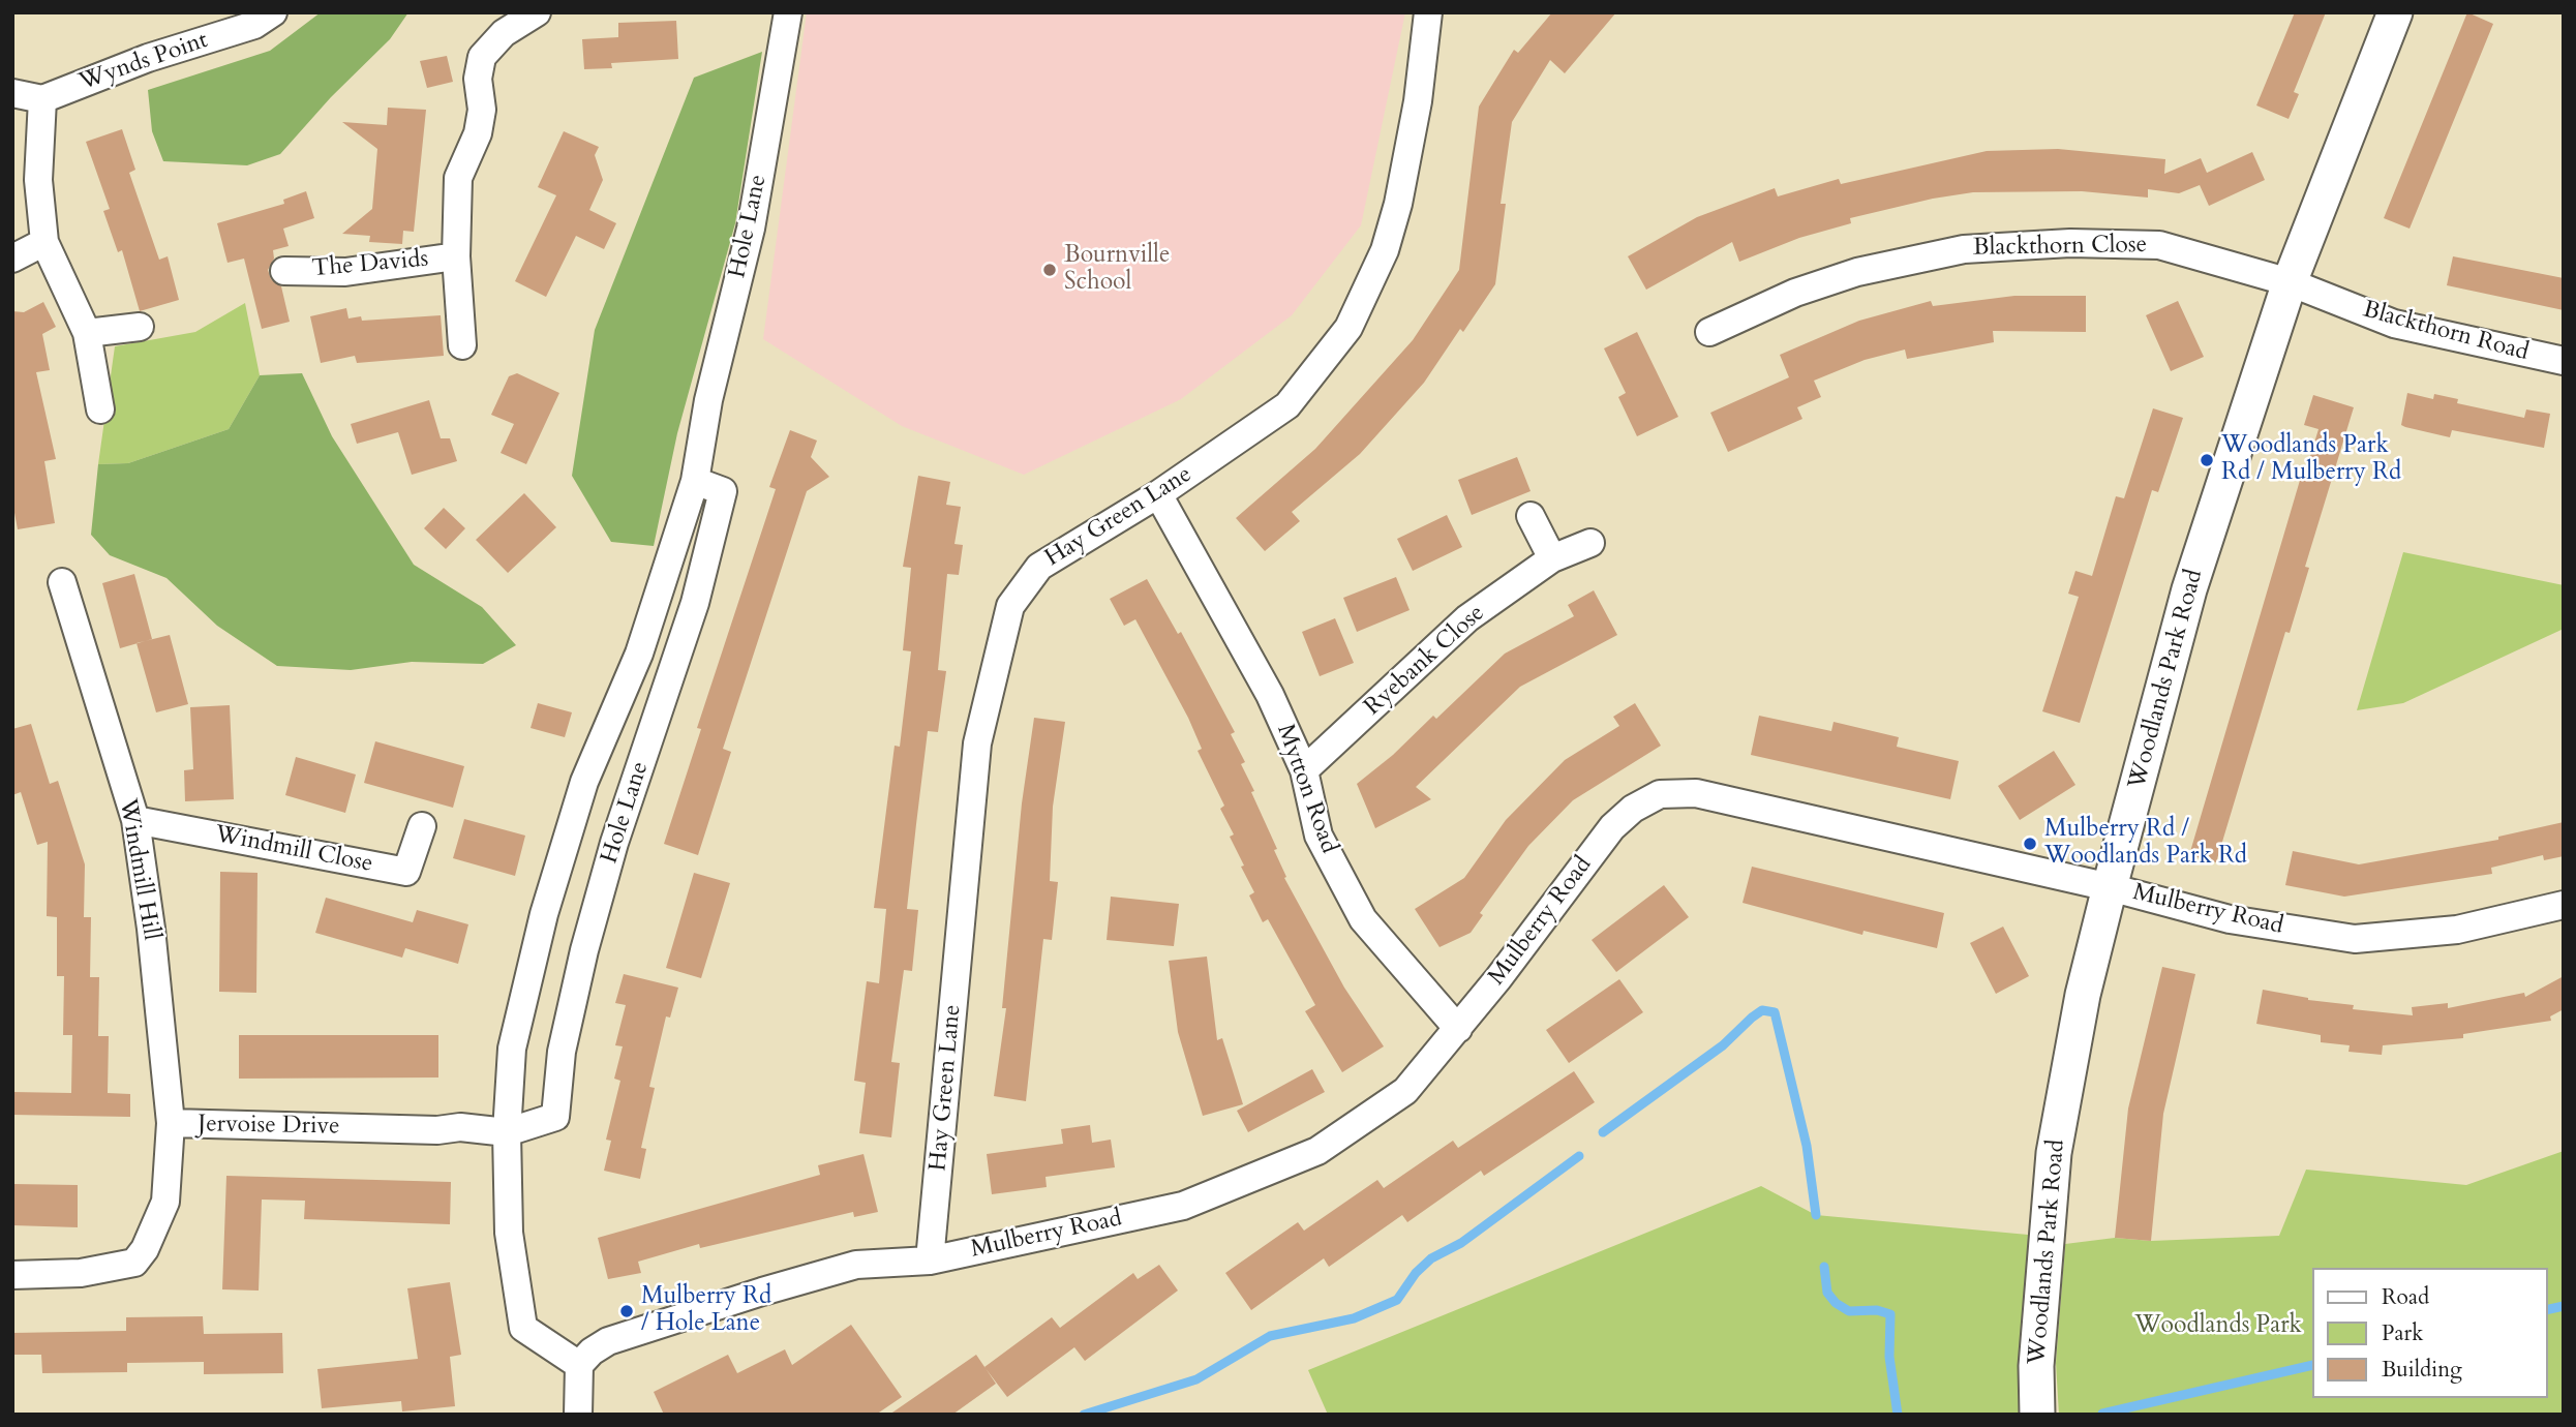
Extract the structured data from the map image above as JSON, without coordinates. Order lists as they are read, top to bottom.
{
  "streets": {
    "street": [
      "Wynds Point",
      "Hole Lane",
      "Blackthorn Close",
      "The Davids",
      "Blackthorn Road",
      "Hay Green Lane",
      "Ryebank Close",
      "Woodlands Park Road",
      "Mytton Road",
      "Windmill Close",
      "Windmill Hill",
      "Mulberry Road",
      "Jervoise Drive"
    ]
  },
  "crossings": [
    ["Hole Lane", "Mulberry Road"],
    ["Hole Lane", "Jervoise Drive"],
    ["Blackthorn Close", "Blackthorn Road"],
    ["Blackthorn Close", "Woodlands Park Road"],
    ["Blackthorn Road", "Woodlands Park Road"],
    ["Hay Green Lane", "Mytton Road"],
    ["Hay Green Lane", "Mulberry Road"],
    ["Ryebank Close", "Mytton Road"],
    ["Woodlands Park Road", "Mulberry Road"],
    ["Mytton Road", "Mulberry Road"],
    ["Windmill Close", "Windmill Hill"],
    ["Windmill Hill", "Jervoise Drive"]
  ],
  "parks": ["Woodlands Park"],
  "places": [
    "Bournville School",
    "Woodlands Park Rd / Mulberry Rd",
    "Mulberry Rd / Woodlands Park Rd",
    "Mulberry Rd / Hole Lane"
  ],
  "legend": ["Road", "Park", "Building"]
}
